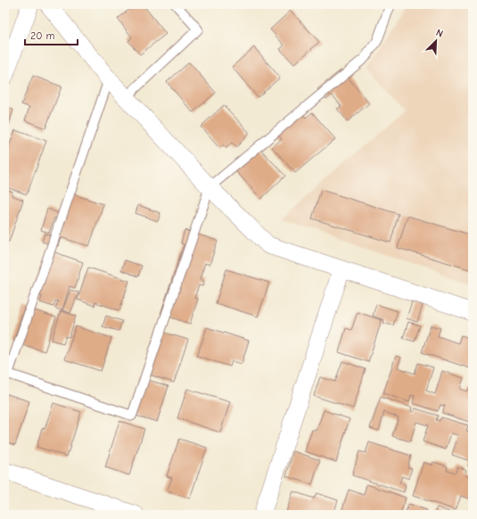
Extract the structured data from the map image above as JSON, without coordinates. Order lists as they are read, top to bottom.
{
  "scale_bar": "20 m",
  "north": "top right"
}
